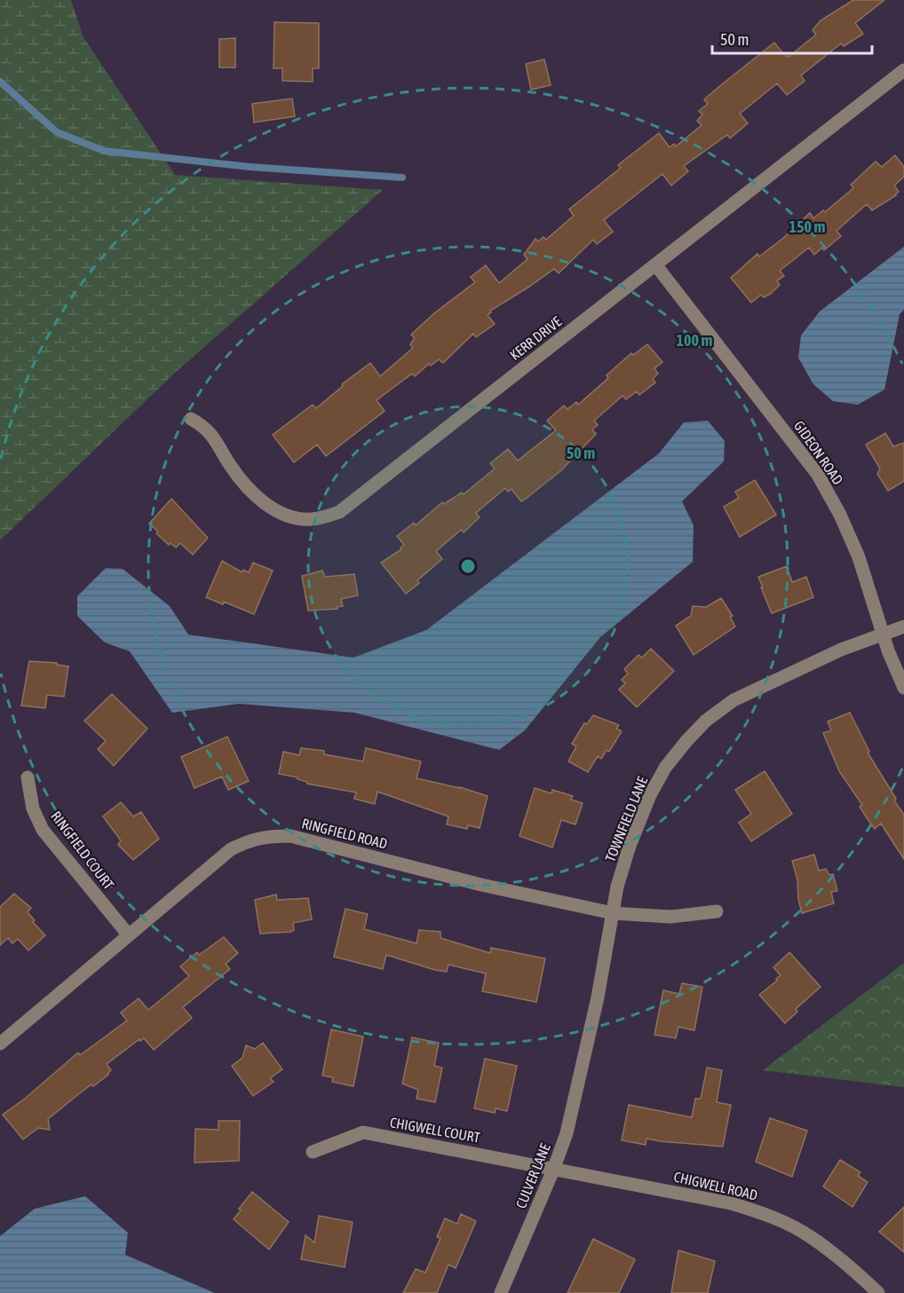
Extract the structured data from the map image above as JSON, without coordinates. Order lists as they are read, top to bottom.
{
  "streets": {
    "street": [
      "KERR DRIVE",
      "GIDEON ROAD",
      "TOWNFIELD LANE",
      "RINGFIELD ROAD",
      "RINGFIELD COURT",
      "CHIGWELL COURT",
      "CULVER LANE",
      "CHIGWELL ROAD"
    ]
  },
  "crossings": [
    ["KERR DRIVE", "GIDEON ROAD"],
    ["GIDEON ROAD", "TOWNFIELD LANE"],
    ["TOWNFIELD LANE", "RINGFIELD ROAD"],
    ["TOWNFIELD LANE", "CULVER LANE"],
    ["RINGFIELD ROAD", "RINGFIELD COURT"],
    ["CHIGWELL COURT", "CULVER LANE"],
    ["CHIGWELL COURT", "CHIGWELL ROAD"],
    ["CULVER LANE", "CHIGWELL ROAD"]
  ],
  "scale_bar": "50 m",
  "rings": ["150 m", "100 m", "50 m"]
}
